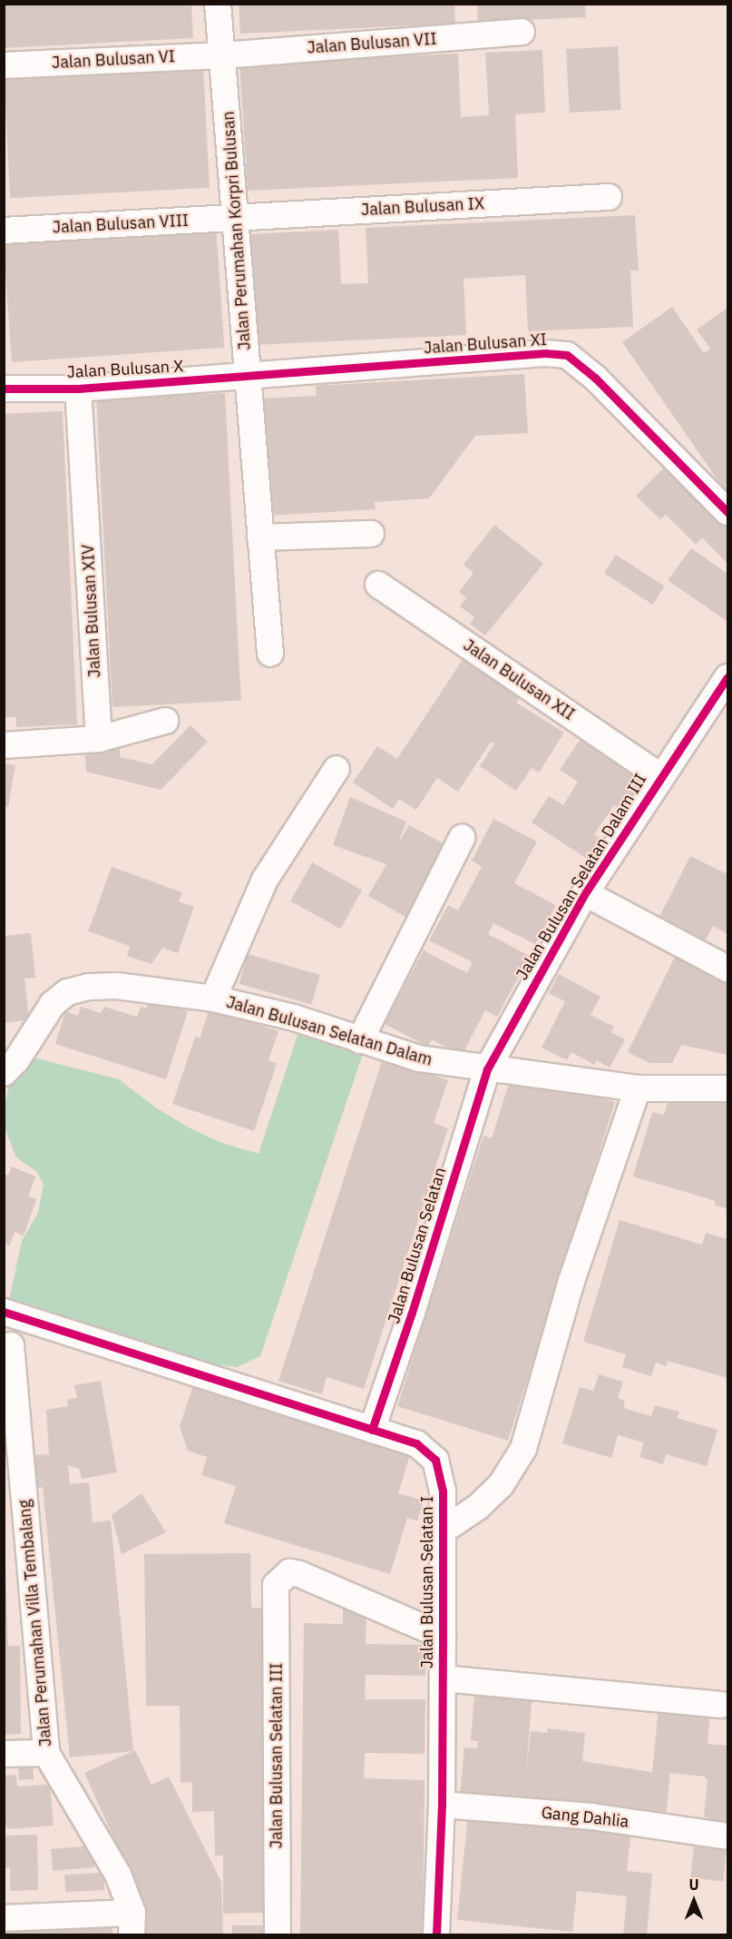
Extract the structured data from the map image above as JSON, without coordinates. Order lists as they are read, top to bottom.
{
  "streets": {
    "street": [
      "Jalan Bulusan VII",
      "Jalan Bulusan VI",
      "Jalan Bulusan IX",
      "Jalan Bulusan VIII",
      "Jalan Perumahan Korpri Bulusan",
      "Jalan Bulusan XI",
      "Jalan Bulusan X",
      "Jalan Bulusan XIV",
      "Jalan Bulusan XII",
      "Jalan Bulusan Selatan Dalam III",
      "Jalan Bulusan Selatan Dalam",
      "Jalan Bulusan Selatan",
      "Jalan Bulusan Selatan I",
      "Jalan Perumahan Villa Tembalang",
      "Jalan Bulusan Selatan III",
      "Gang Dahlia"
    ]
  },
  "crossings": [
    ["Jalan Bulusan VII", "Jalan Bulusan VI"],
    ["Jalan Bulusan VII", "Jalan Perumahan Korpri Bulusan"],
    ["Jalan Bulusan VI", "Jalan Perumahan Korpri Bulusan"],
    ["Jalan Bulusan IX", "Jalan Bulusan VIII"],
    ["Jalan Bulusan IX", "Jalan Perumahan Korpri Bulusan"],
    ["Jalan Bulusan VIII", "Jalan Perumahan Korpri Bulusan"],
    ["Jalan Perumahan Korpri Bulusan", "Jalan Bulusan XI"],
    ["Jalan Perumahan Korpri Bulusan", "Jalan Bulusan X"],
    ["Jalan Bulusan XI", "Jalan Bulusan X"],
    ["Jalan Bulusan X", "Jalan Bulusan XIV"],
    ["Jalan Bulusan XII", "Jalan Bulusan Selatan Dalam III"],
    ["Jalan Bulusan Selatan Dalam III", "Jalan Bulusan Selatan Dalam"],
    ["Jalan Bulusan Selatan Dalam III", "Jalan Bulusan Selatan"],
    ["Jalan Bulusan Selatan Dalam", "Jalan Bulusan Selatan"],
    ["Jalan Bulusan Selatan", "Jalan Bulusan Selatan I"],
    ["Jalan Bulusan Selatan I", "Jalan Bulusan Selatan III"],
    ["Jalan Bulusan Selatan I", "Gang Dahlia"]
  ],
  "north": "top"
}
